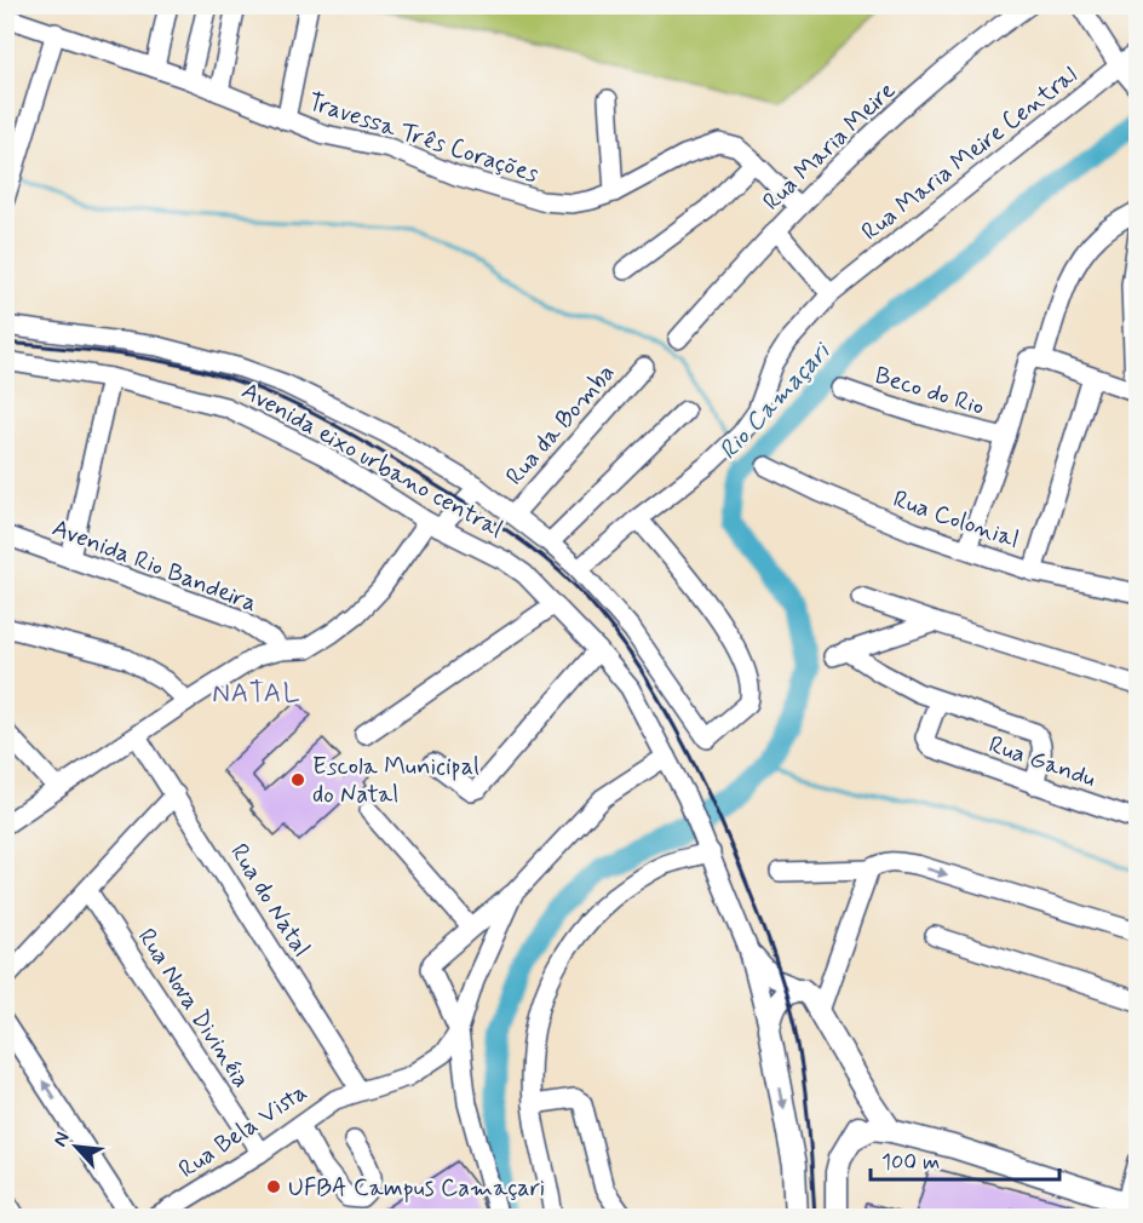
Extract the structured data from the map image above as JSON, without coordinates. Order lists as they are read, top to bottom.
{
  "streets": {
    "street": [
      "Travessa Três Corações",
      "Rua Maria Meire",
      "Rua Maria Meire Central",
      "Beco do Rio",
      "Rua da Bomba",
      "Avenida eixo urbano central",
      "Rua Colonial",
      "Avenida Rio Bandeira",
      "Rua Gandu",
      "Rua do Natal",
      "Rua Nova Divinéia",
      "Rua Bela Vista"
    ]
  },
  "crossings": [
    ["Travessa Três Corações", "Rua Maria Meire"],
    ["Rua do Natal", "Rua Bela Vista"],
    ["Rua Nova Divinéia", "Rua Bela Vista"]
  ],
  "districts": ["NATAL"],
  "water": ["Rio Camaçari"],
  "places": ["Escola Municipal do Natal", "UFBA Campus Camaçari"],
  "scale_bar": "100 m",
  "north": "top left"
}
